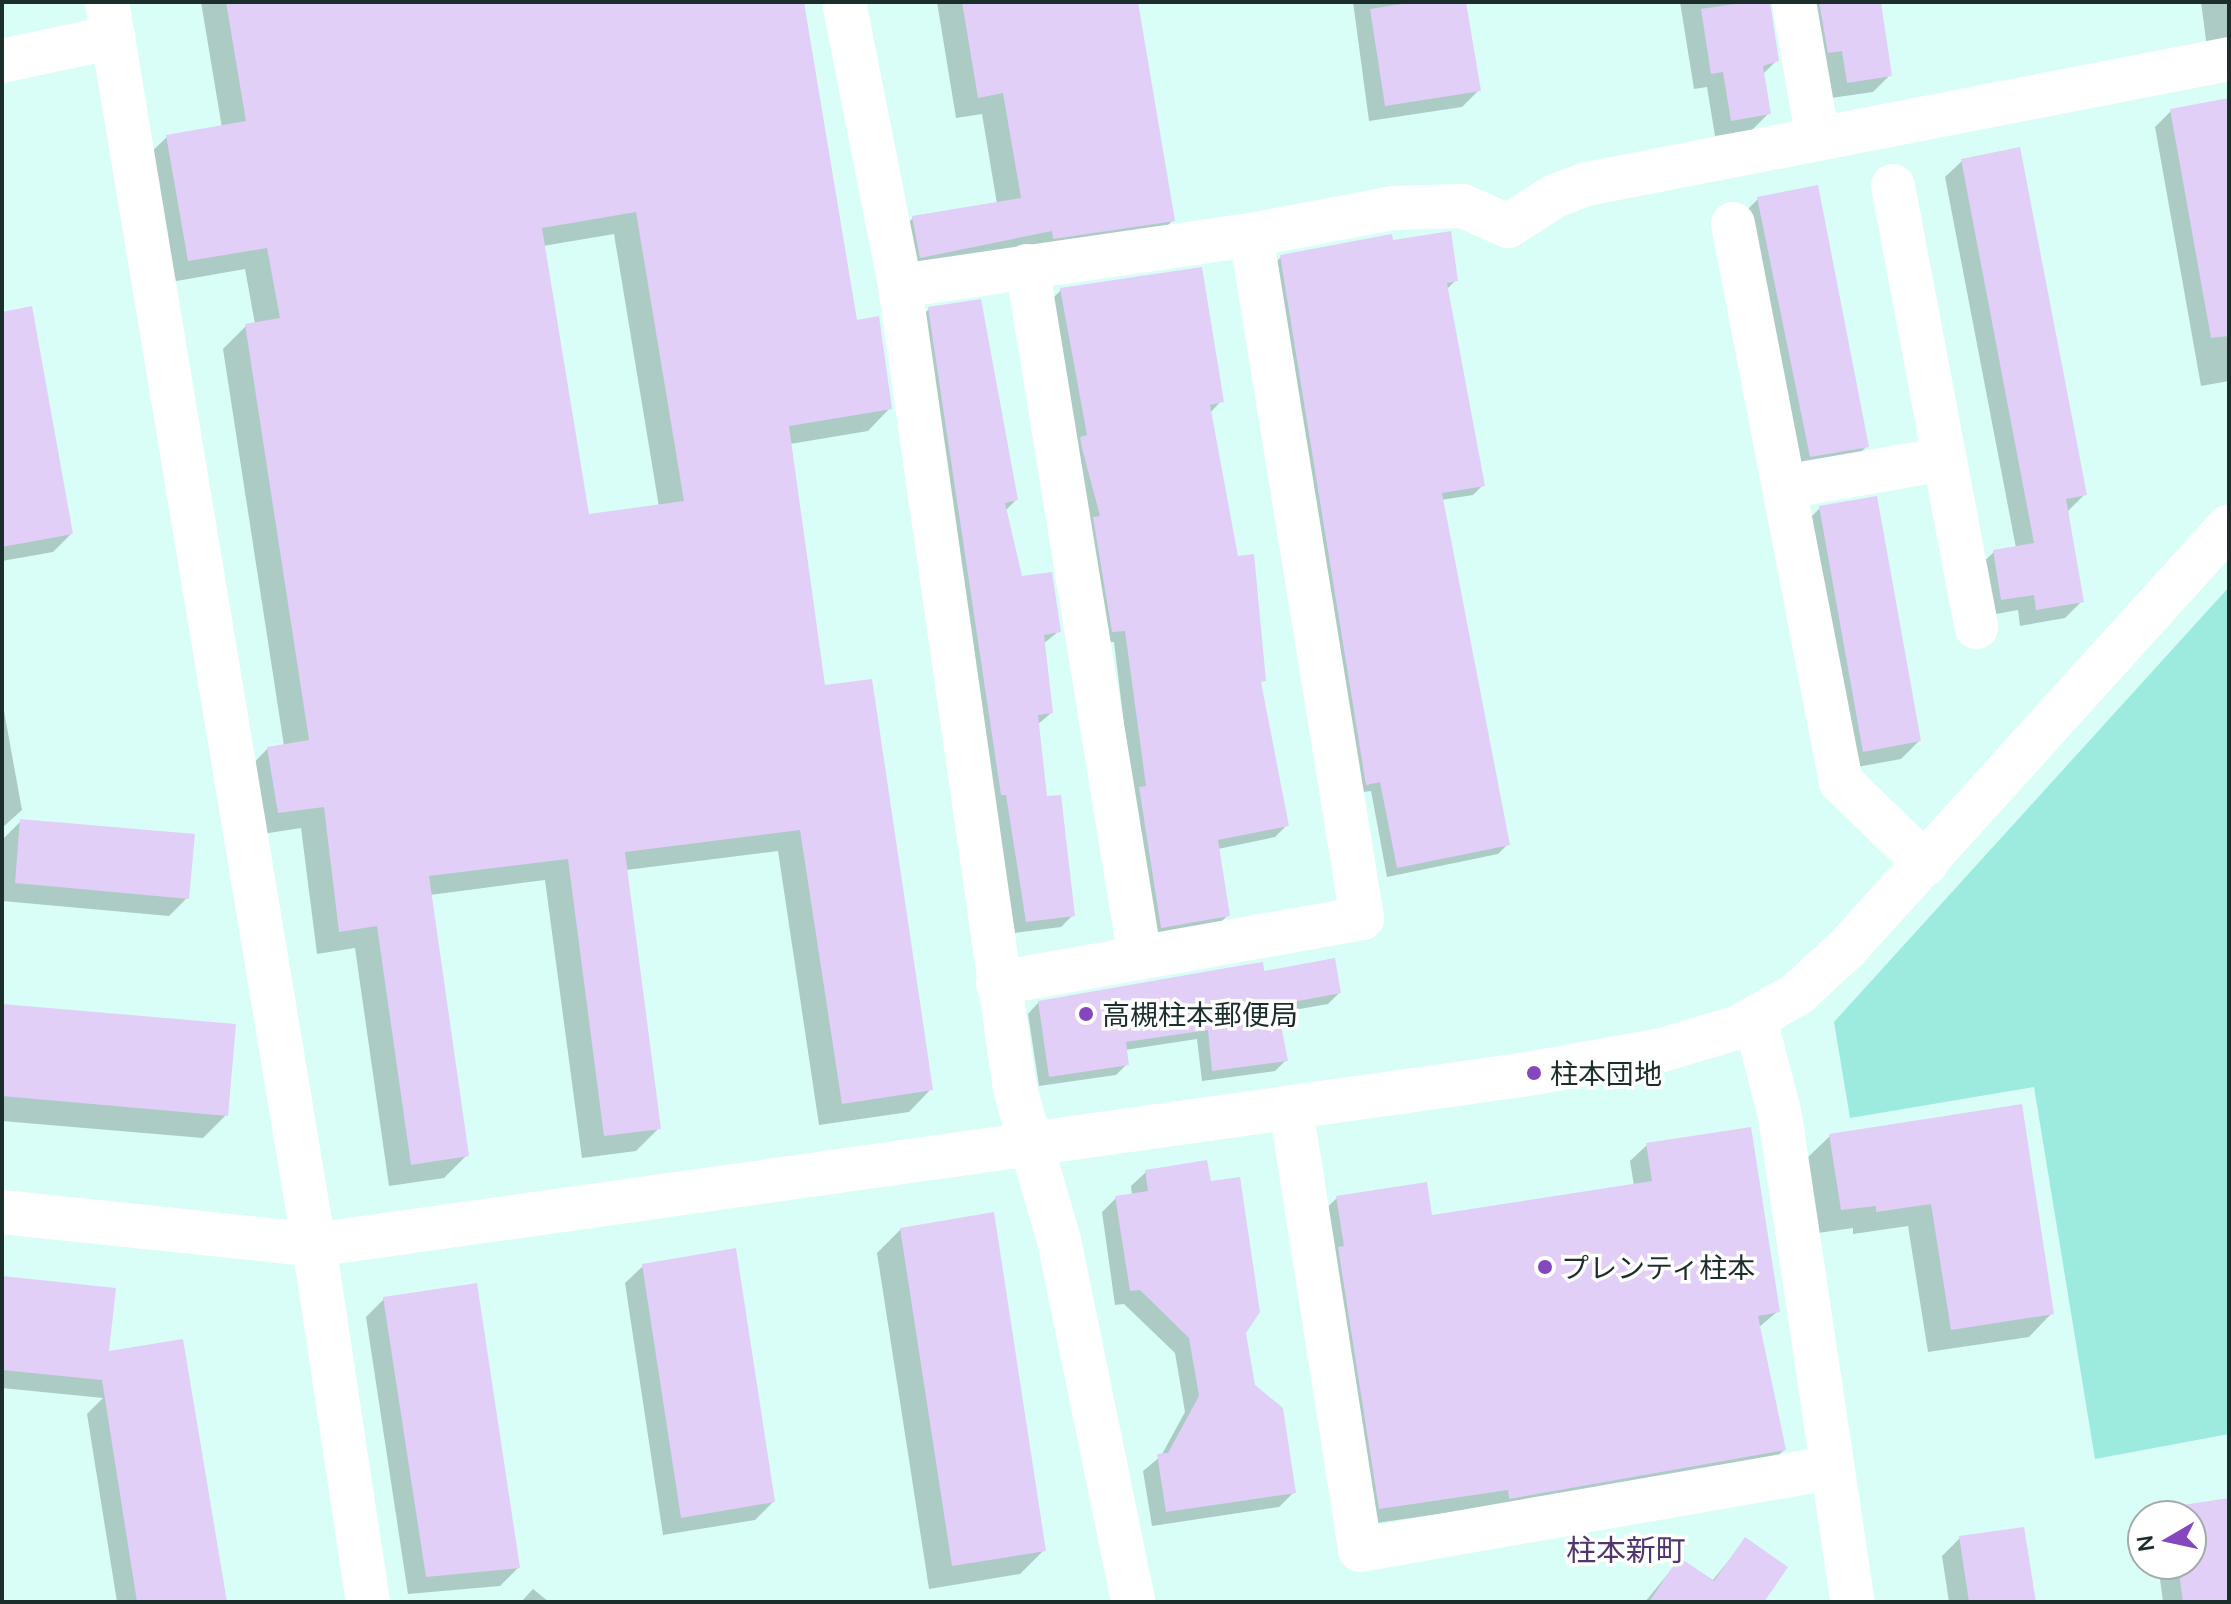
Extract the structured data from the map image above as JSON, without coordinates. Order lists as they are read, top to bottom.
{
  "districts": ["柱本新町"],
  "places": ["高槻柱本郵便局", "柱本団地", "プレンティ柱本"],
  "north": "left"
}
